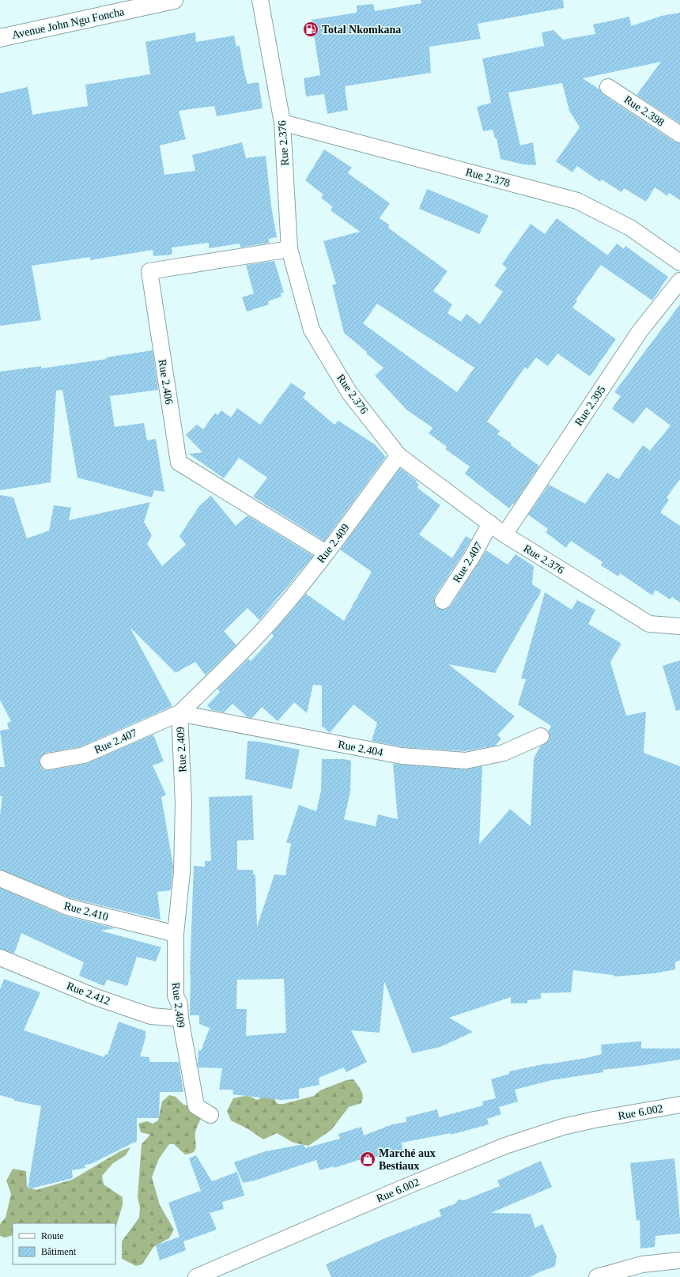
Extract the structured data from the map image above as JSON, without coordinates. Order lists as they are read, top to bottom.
{
  "streets": {
    "main road": ["Avenue John Ngu Foncha"],
    "street": [
      "Rue 2.398",
      "Rue 2.376",
      "Rue 2.378",
      "Rue 2.406",
      "Rue 2.395",
      "Rue 2.409",
      "Rue 2.407",
      "Rue 2.404",
      "Rue 2.410",
      "Rue 2.412",
      "Rue 6.002"
    ]
  },
  "crossings": [
    ["Rue 2.376", "Rue 2.378"],
    ["Rue 2.376", "Rue 2.406"],
    ["Rue 2.376", "Rue 2.395"],
    ["Rue 2.376", "Rue 2.409"],
    ["Rue 2.376", "Rue 2.407"],
    ["Rue 2.406", "Rue 2.409"],
    ["Rue 2.409", "Rue 2.407"],
    ["Rue 2.409", "Rue 2.404"],
    ["Rue 2.409", "Rue 2.410"],
    ["Rue 2.409", "Rue 2.412"],
    ["Rue 2.407", "Rue 2.404"]
  ],
  "places": {
    "fuel station": ["Total Nkomkana"],
    "shop": ["Marché aux Bestiaux"]
  },
  "legend": ["Route", "Bâtiment"]
}
